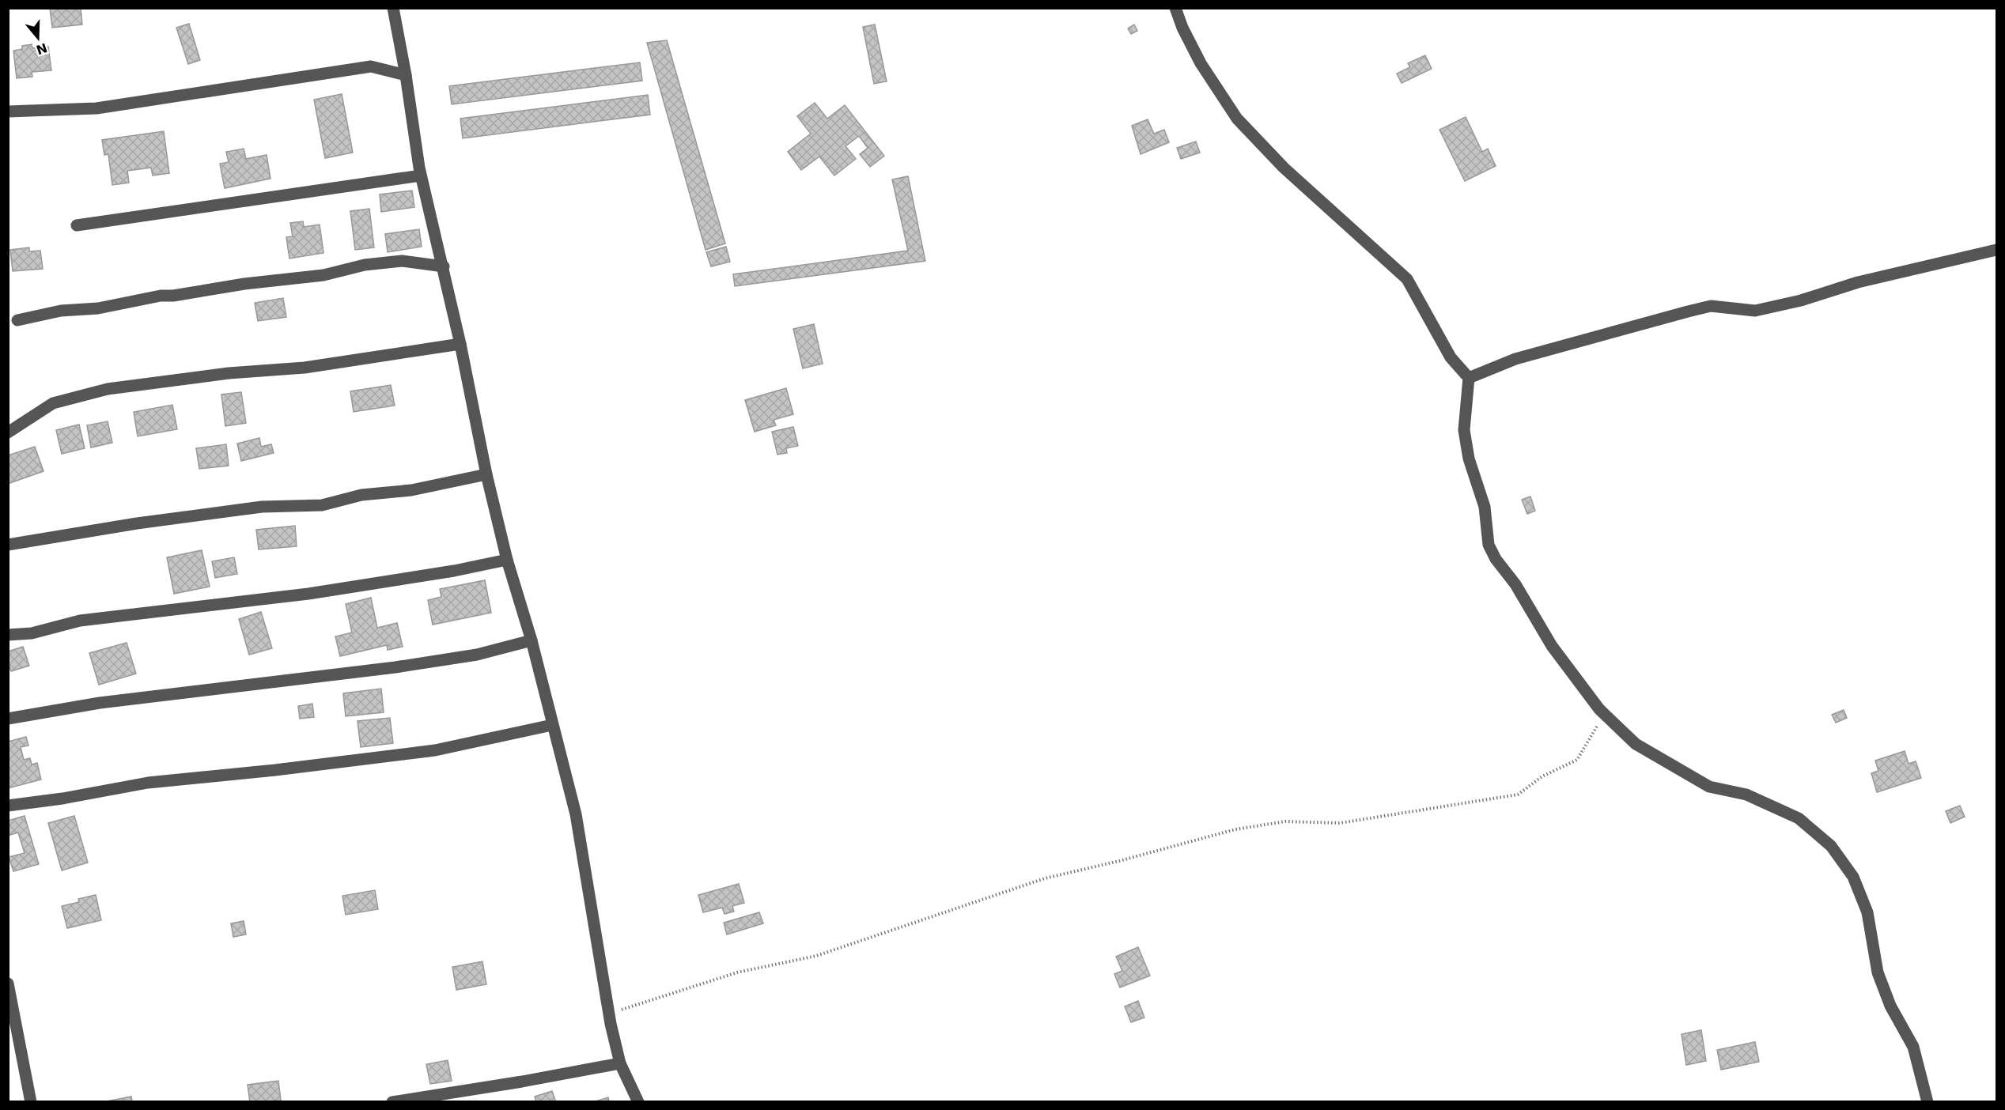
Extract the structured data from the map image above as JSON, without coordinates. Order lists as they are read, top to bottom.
{
  "north": "bottom"
}
